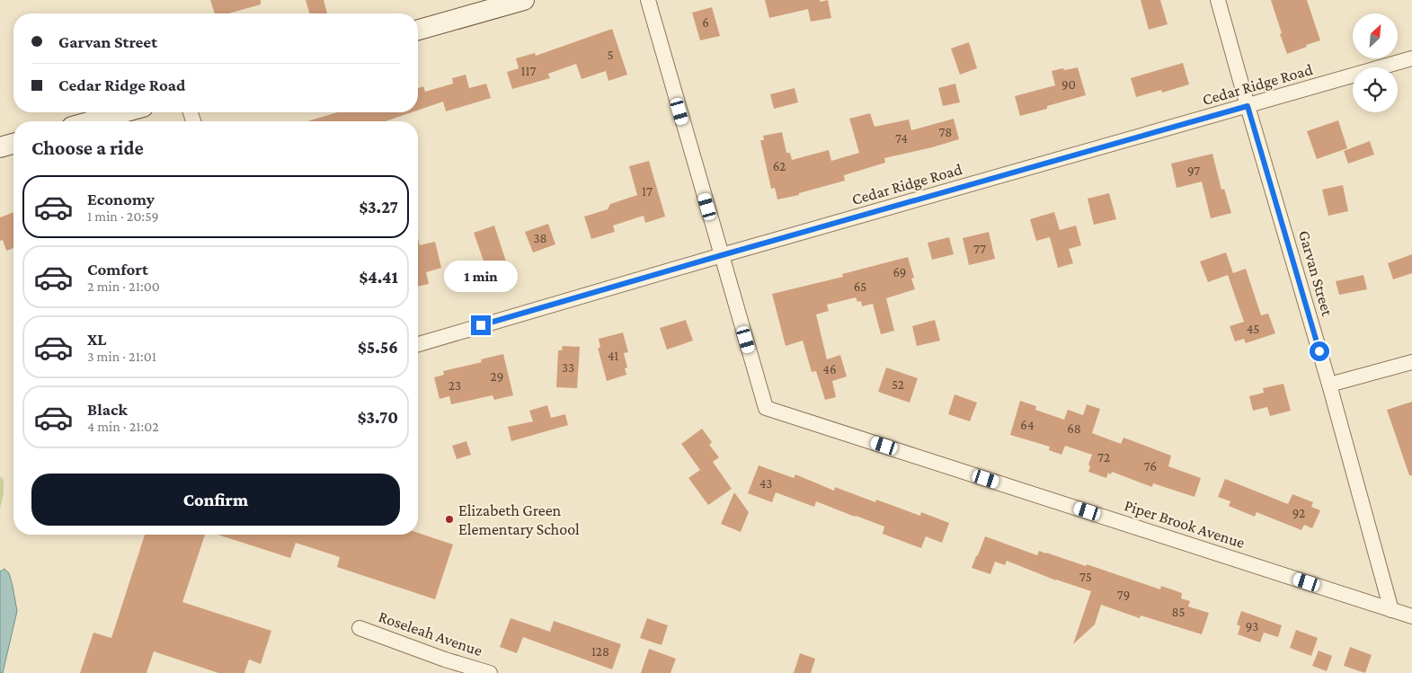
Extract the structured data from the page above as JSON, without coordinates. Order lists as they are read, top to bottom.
{
  "streets": {
    "street": [
      "Cedar Ridge Road",
      "Garvan Street",
      "Piper Brook Avenue",
      "Roseleah Avenue"
    ]
  },
  "crossings": [
    ["Cedar Ridge Road", "Garvan Street"],
    ["Cedar Ridge Road", "Piper Brook Avenue"],
    ["Garvan Street", "Piper Brook Avenue"]
  ],
  "places": ["Elizabeth Green Elementary School"],
  "house_numbers": [
    "6",
    "5",
    "117",
    "90",
    "78",
    "74",
    "62",
    "97",
    "17",
    "38",
    "77",
    "69",
    "65",
    "45",
    "41",
    "33",
    "46",
    "29",
    "52",
    "23",
    "64",
    "68",
    "72",
    "76",
    "43",
    "92",
    "75",
    "79",
    "85",
    "93",
    "128"
  ],
  "north": "top right",
  "page": {
    "banner": ["Garvan Street", "Cedar Ridge Road"],
    "heading": "Choose a ride",
    "list": [
      {
        "name": "Economy",
        "note": "1 min · 20:59",
        "value": "$3.27"
      },
      {
        "name": "Comfort",
        "note": "2 min · 21:00",
        "value": "$4.41"
      },
      {
        "name": "XL",
        "note": "3 min · 21:01",
        "value": "$5.56"
      },
      {
        "name": "Black",
        "note": "4 min · 21:02",
        "value": "$3.70"
      }
    ],
    "bubble": "1 min",
    "buttons": "Confirm"
  }
}
